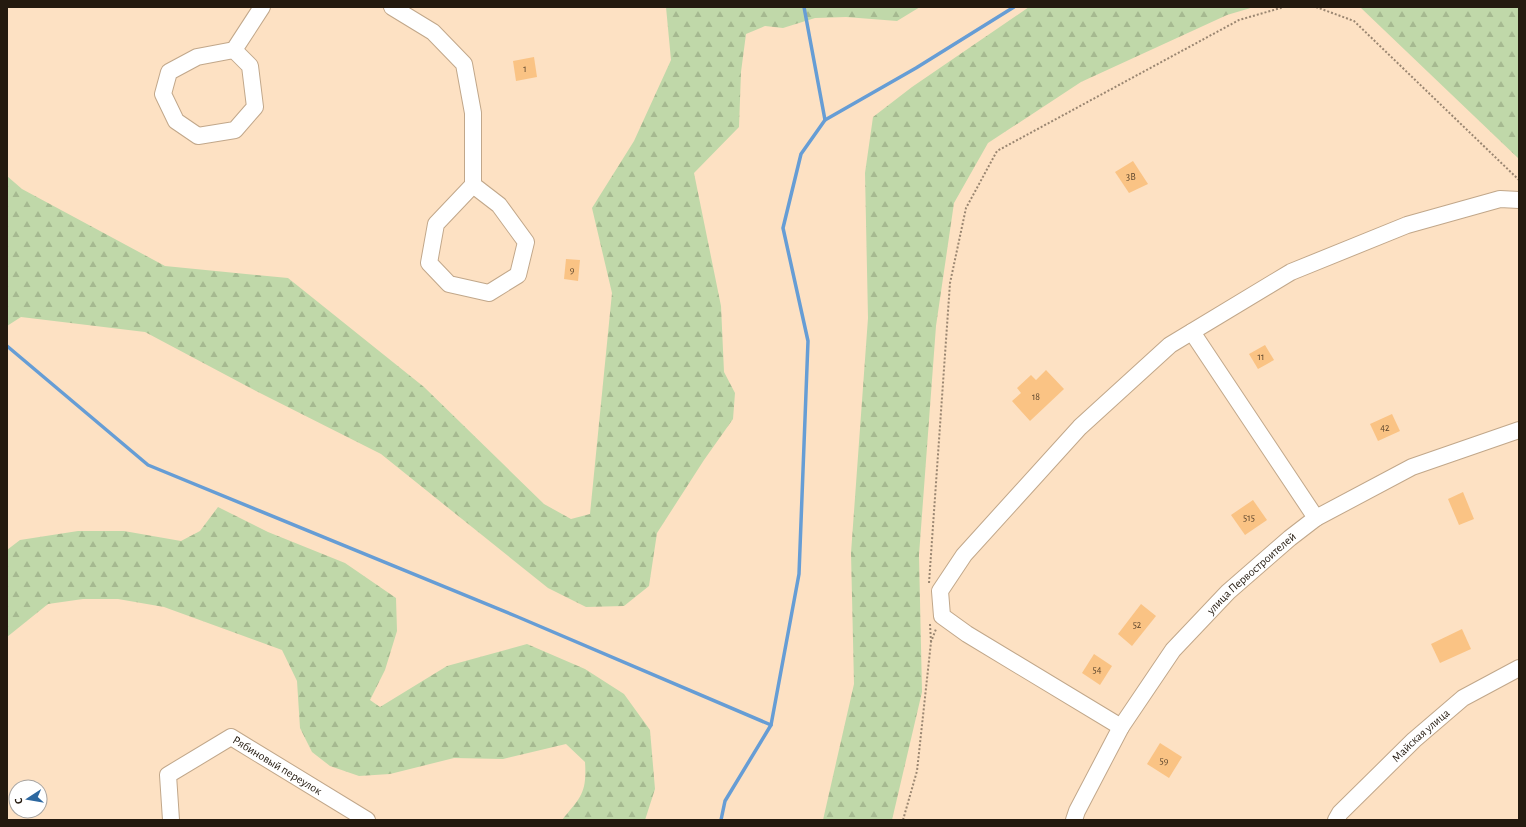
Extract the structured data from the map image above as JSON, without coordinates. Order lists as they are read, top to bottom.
{
  "streets": {
    "street": ["улица Первостроителей", "Майская улица", "Рябиновый переулок"]
  },
  "house_numbers": [
    "1",
    "3В",
    "9",
    "11",
    "18",
    "42",
    "515",
    "52",
    "54",
    "59"
  ],
  "north": "left"
}
